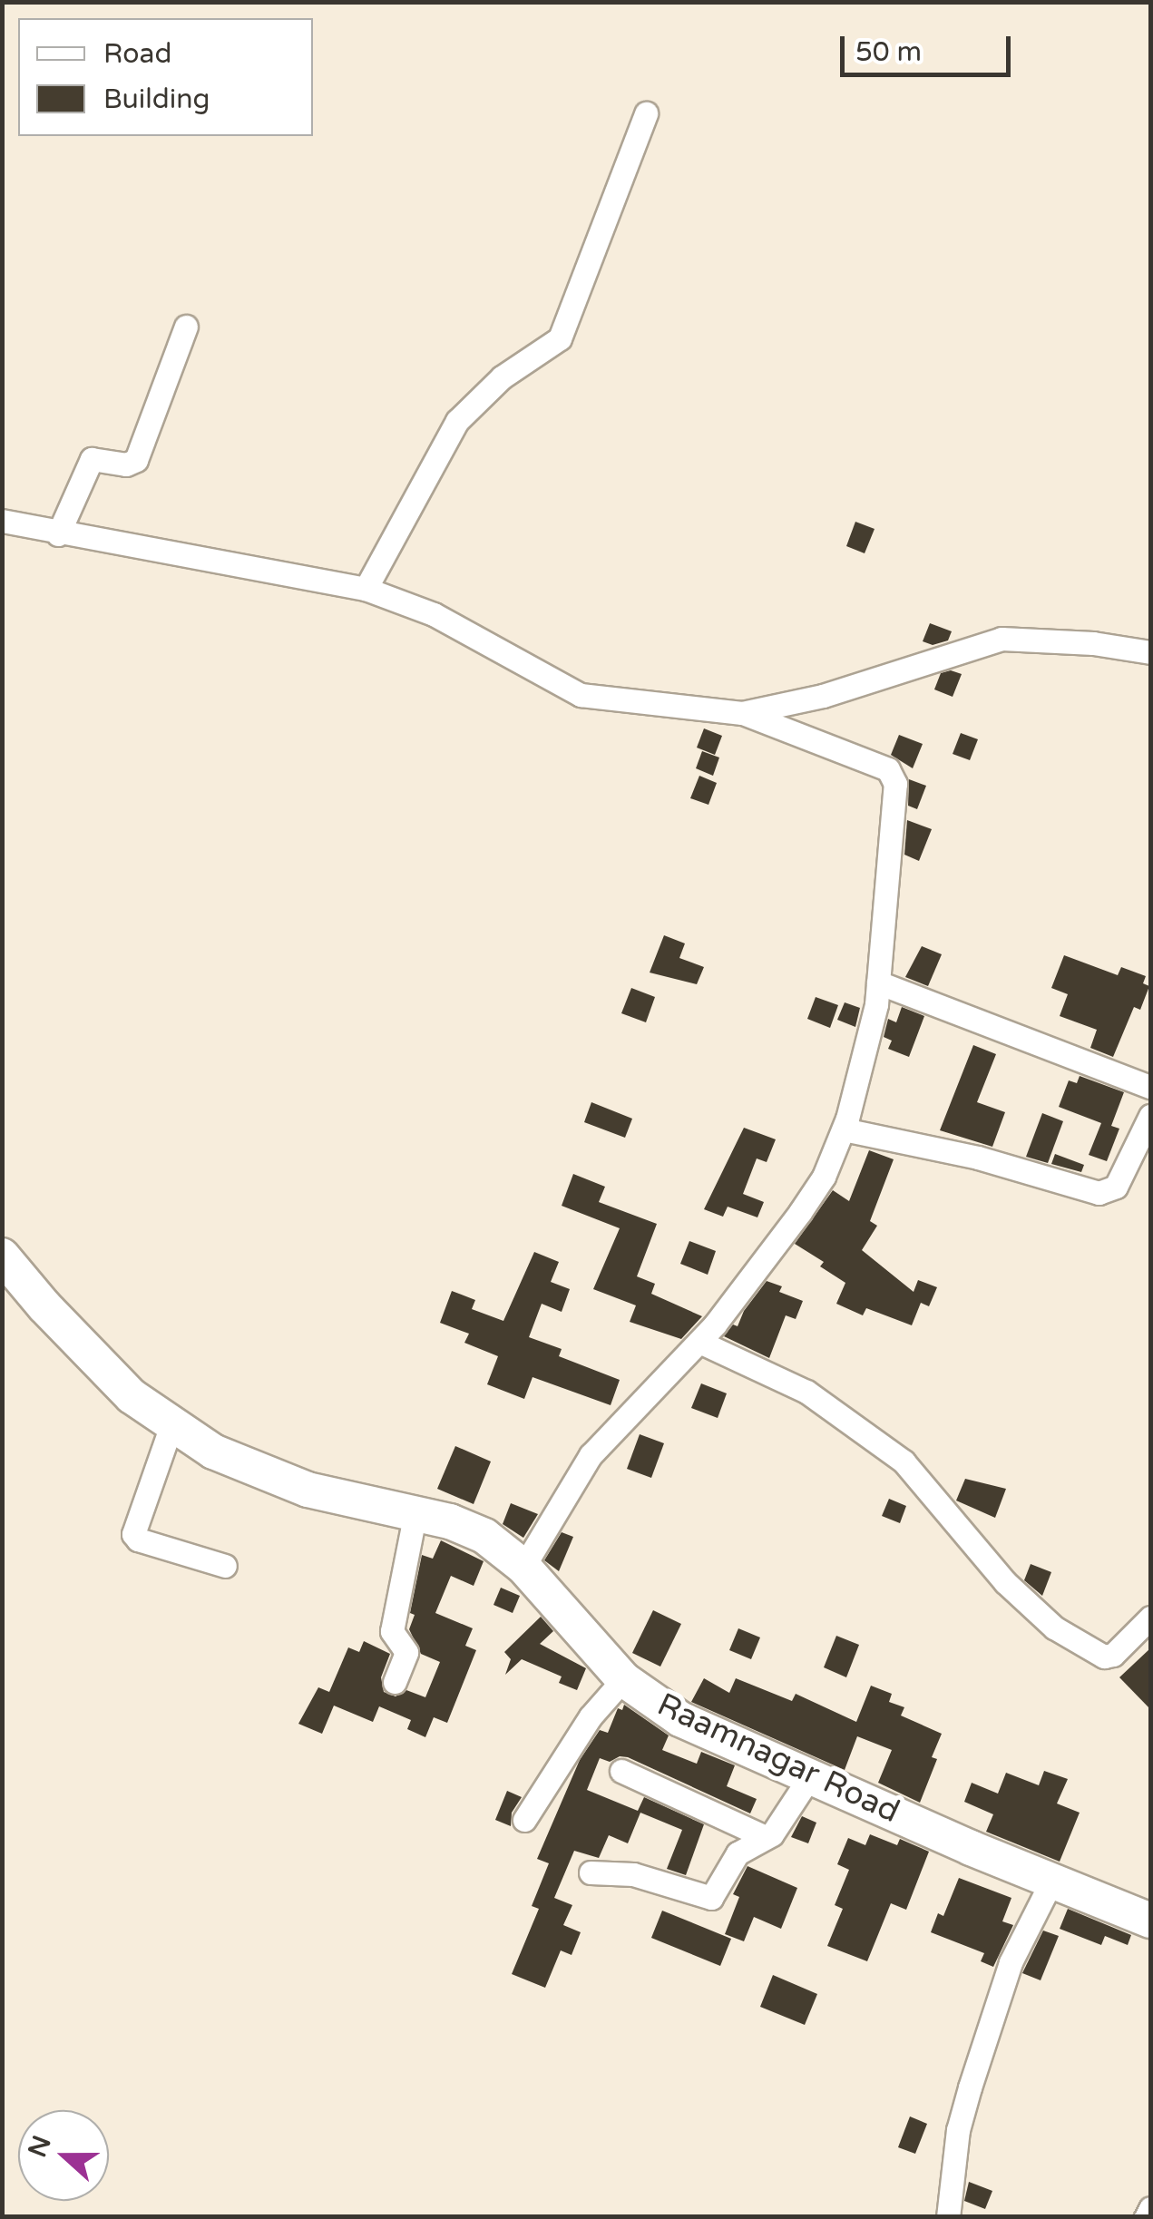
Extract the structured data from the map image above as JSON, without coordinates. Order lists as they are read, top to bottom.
{
  "streets": {
    "highway": ["Raamnagar Road"]
  },
  "legend": ["Road", "Building"],
  "scale_bar": "50 m",
  "north": "left"
}
